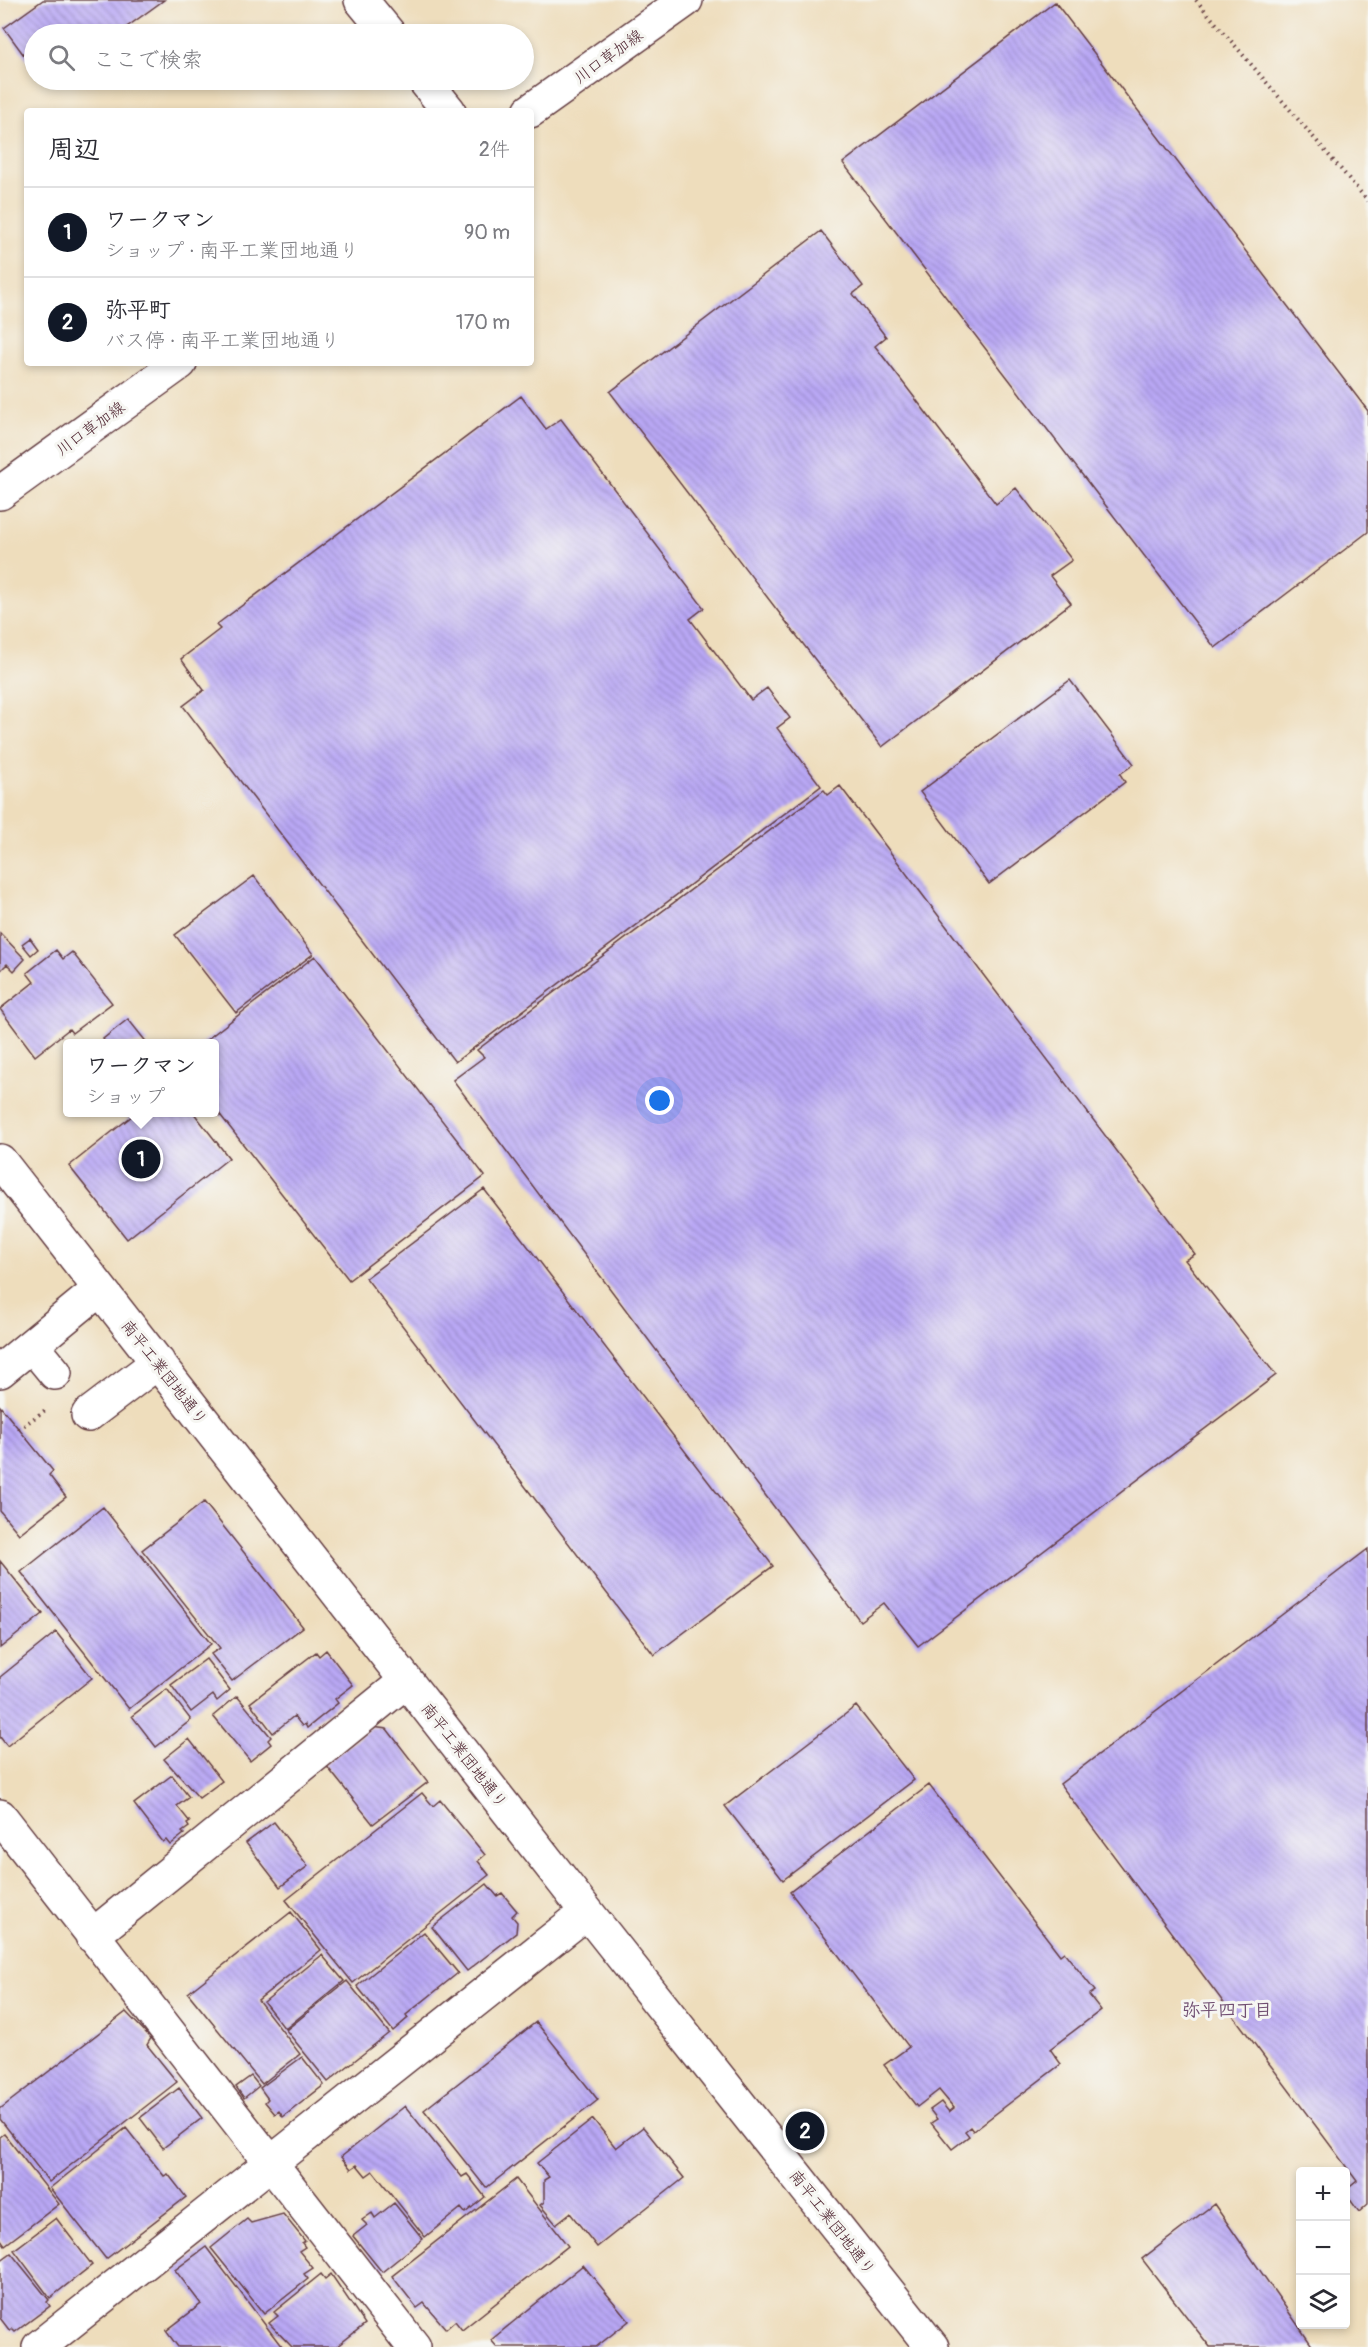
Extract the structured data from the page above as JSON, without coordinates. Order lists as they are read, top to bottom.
{
  "streets": {
    "street": ["川口草加線", "南平工業団地通り"]
  },
  "districts": ["弥平四丁目"],
  "page": {
    "search": "ここで検索",
    "heading": ["周辺", "2件"],
    "list": [
      {
        "mark": "1",
        "name": "ワークマン",
        "note": "ショップ · 南平工業団地通り",
        "value": "90 m"
      },
      {
        "mark": "2",
        "name": "弥平町",
        "note": "バス停 · 南平工業団地通り",
        "value": "170 m"
      }
    ],
    "popup": ["ワークマン", "ショップ"],
    "pins": ["1", "2"],
    "map_buttons": ["+", "−"]
  }
}
